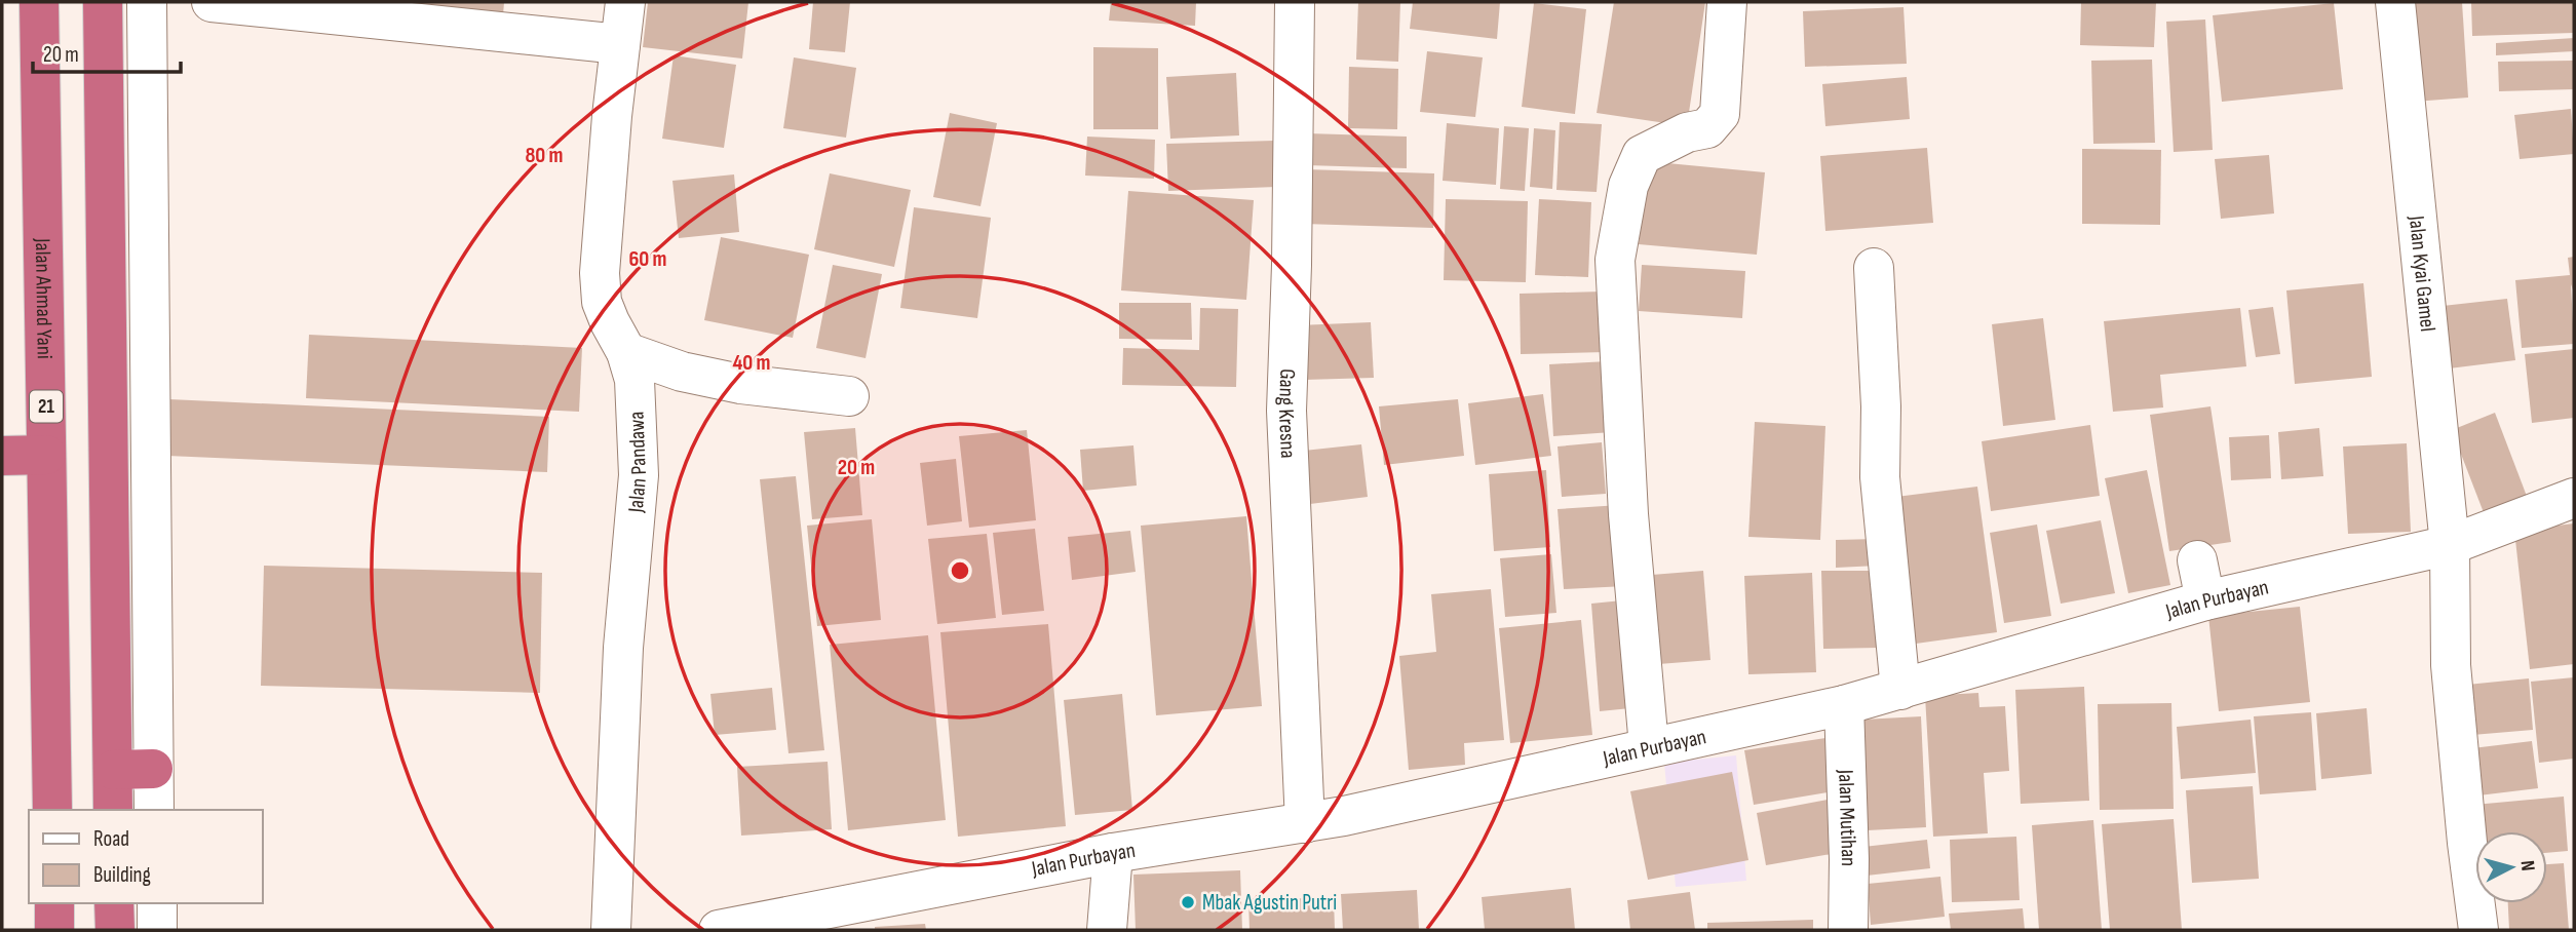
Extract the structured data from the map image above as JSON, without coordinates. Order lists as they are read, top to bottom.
{
  "streets": {
    "highway": ["Jalan Ahmad Yani", "21"],
    "street": [
      "Jalan Kyai Gamel",
      "Gang Kresna",
      "Jalan Pandawa",
      "Jalan Purbayan",
      "Jalan Mutihan"
    ]
  },
  "crossings": [
    ["Jalan Kyai Gamel", "Jalan Purbayan"],
    ["Gang Kresna", "Jalan Purbayan"],
    ["Jalan Purbayan", "Jalan Mutihan"]
  ],
  "places": ["Mbak Agustin Putri"],
  "legend": ["Road", "Building"],
  "scale_bar": "20 m",
  "north": "right",
  "rings": [
    "80 m",
    "60 m",
    "40 m",
    "20 m"
  ]
}
